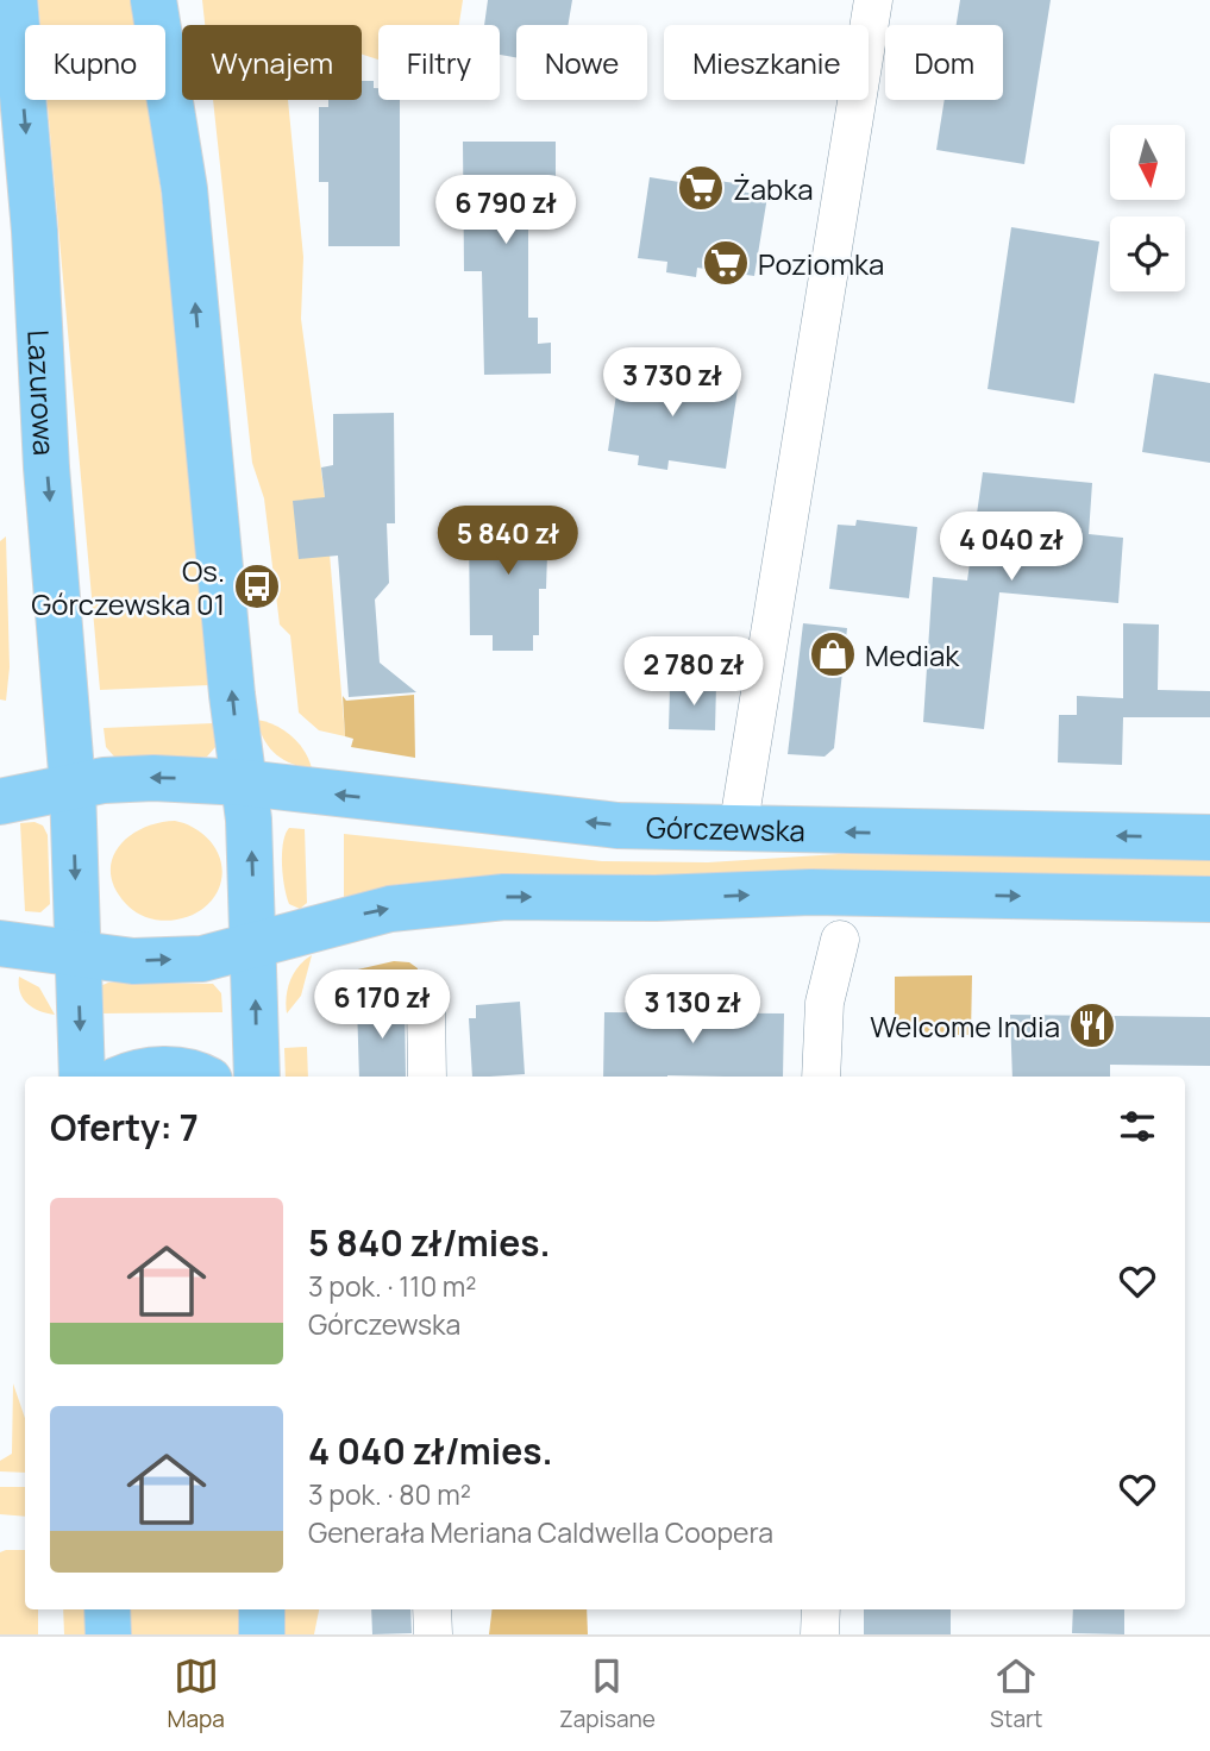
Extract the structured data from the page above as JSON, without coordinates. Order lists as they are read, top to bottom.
{
  "streets": {
    "main road": ["Lazurowa", "Górczewska"]
  },
  "crossings": [
    ["Lazurowa", "Górczewska"]
  ],
  "places": {
    "supermarket": ["Żabka", "Poziomka"],
    "bus stop": ["Os. Górczewska 01"],
    "shop": ["Mediak"],
    "restaurant": ["Welcome India"]
  },
  "north": "bottom",
  "page": {
    "chip": [
      "Kupno",
      "Wynajem",
      "Filtry",
      "Nowe",
      "Mieszkanie",
      "Dom"
    ],
    "price": [
      "6 790 zł",
      "3 730 zł",
      "5 840 zł",
      "4 040 zł",
      "2 780 zł",
      "6 170 zł",
      "3 130 zł"
    ],
    "heading": "Oferty: 7",
    "list": [
      {
        "name": "5 840 zł/mies.",
        "note": "3 pok. · 110 m² · Górczewska"
      },
      {
        "name": "4 040 zł/mies.",
        "note": "3 pok. · 80 m² · Generała Meriana Caldwella Coopera"
      }
    ],
    "tabs": ["Mapa", "Zapisane", "Start"]
  }
}
